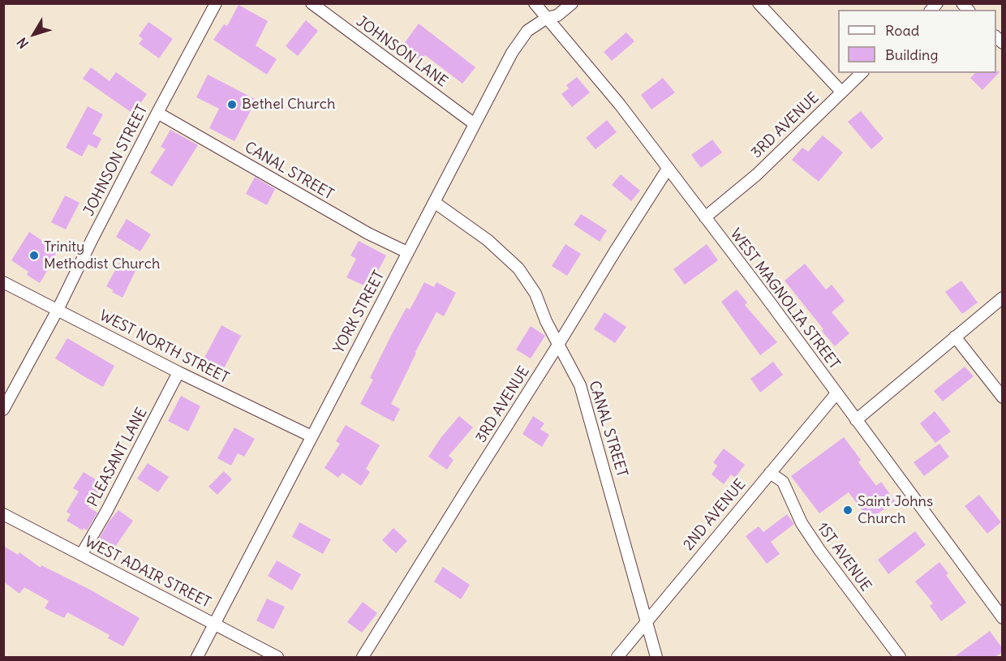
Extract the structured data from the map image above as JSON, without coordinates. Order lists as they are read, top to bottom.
{
  "streets": {
    "street": [
      "JOHNSON LANE",
      "3RD AVENUE",
      "JOHNSON STREET",
      "CANAL STREET",
      "WEST MAGNOLIA STREET",
      "YORK STREET",
      "WEST NORTH STREET",
      "PLEASANT LANE",
      "2ND AVENUE",
      "1ST AVENUE",
      "WEST ADAIR STREET"
    ]
  },
  "crossings": [
    ["JOHNSON LANE", "YORK STREET"],
    ["3RD AVENUE", "CANAL STREET"],
    ["3RD AVENUE", "WEST MAGNOLIA STREET"],
    ["JOHNSON STREET", "CANAL STREET"],
    ["JOHNSON STREET", "WEST NORTH STREET"],
    ["CANAL STREET", "YORK STREET"],
    ["CANAL STREET", "2ND AVENUE"],
    ["WEST MAGNOLIA STREET", "YORK STREET"],
    ["WEST MAGNOLIA STREET", "2ND AVENUE"],
    ["YORK STREET", "WEST NORTH STREET"],
    ["YORK STREET", "WEST ADAIR STREET"],
    ["WEST NORTH STREET", "PLEASANT LANE"],
    ["PLEASANT LANE", "WEST ADAIR STREET"],
    ["2ND AVENUE", "1ST AVENUE"]
  ],
  "places": ["Bethel Church", "Trinity Methodist Church", "Saint Johns Church"],
  "legend": ["Road", "Building"],
  "north": "bottom left"
}
